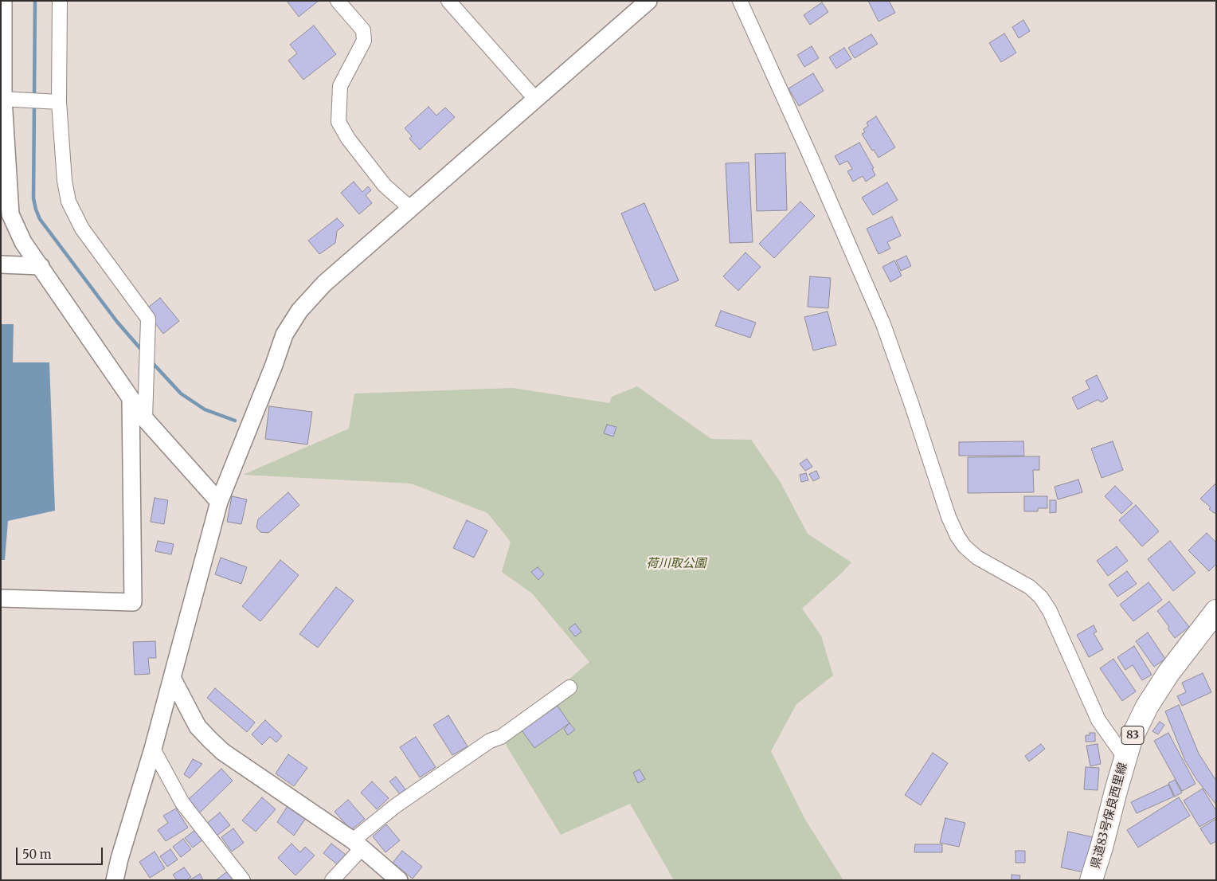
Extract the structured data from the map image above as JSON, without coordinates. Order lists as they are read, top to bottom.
{
  "streets": {
    "main road": ["83", "県道83号保良西里線"]
  },
  "parks": ["荷川取公園"],
  "scale_bar": "50 m"
}
